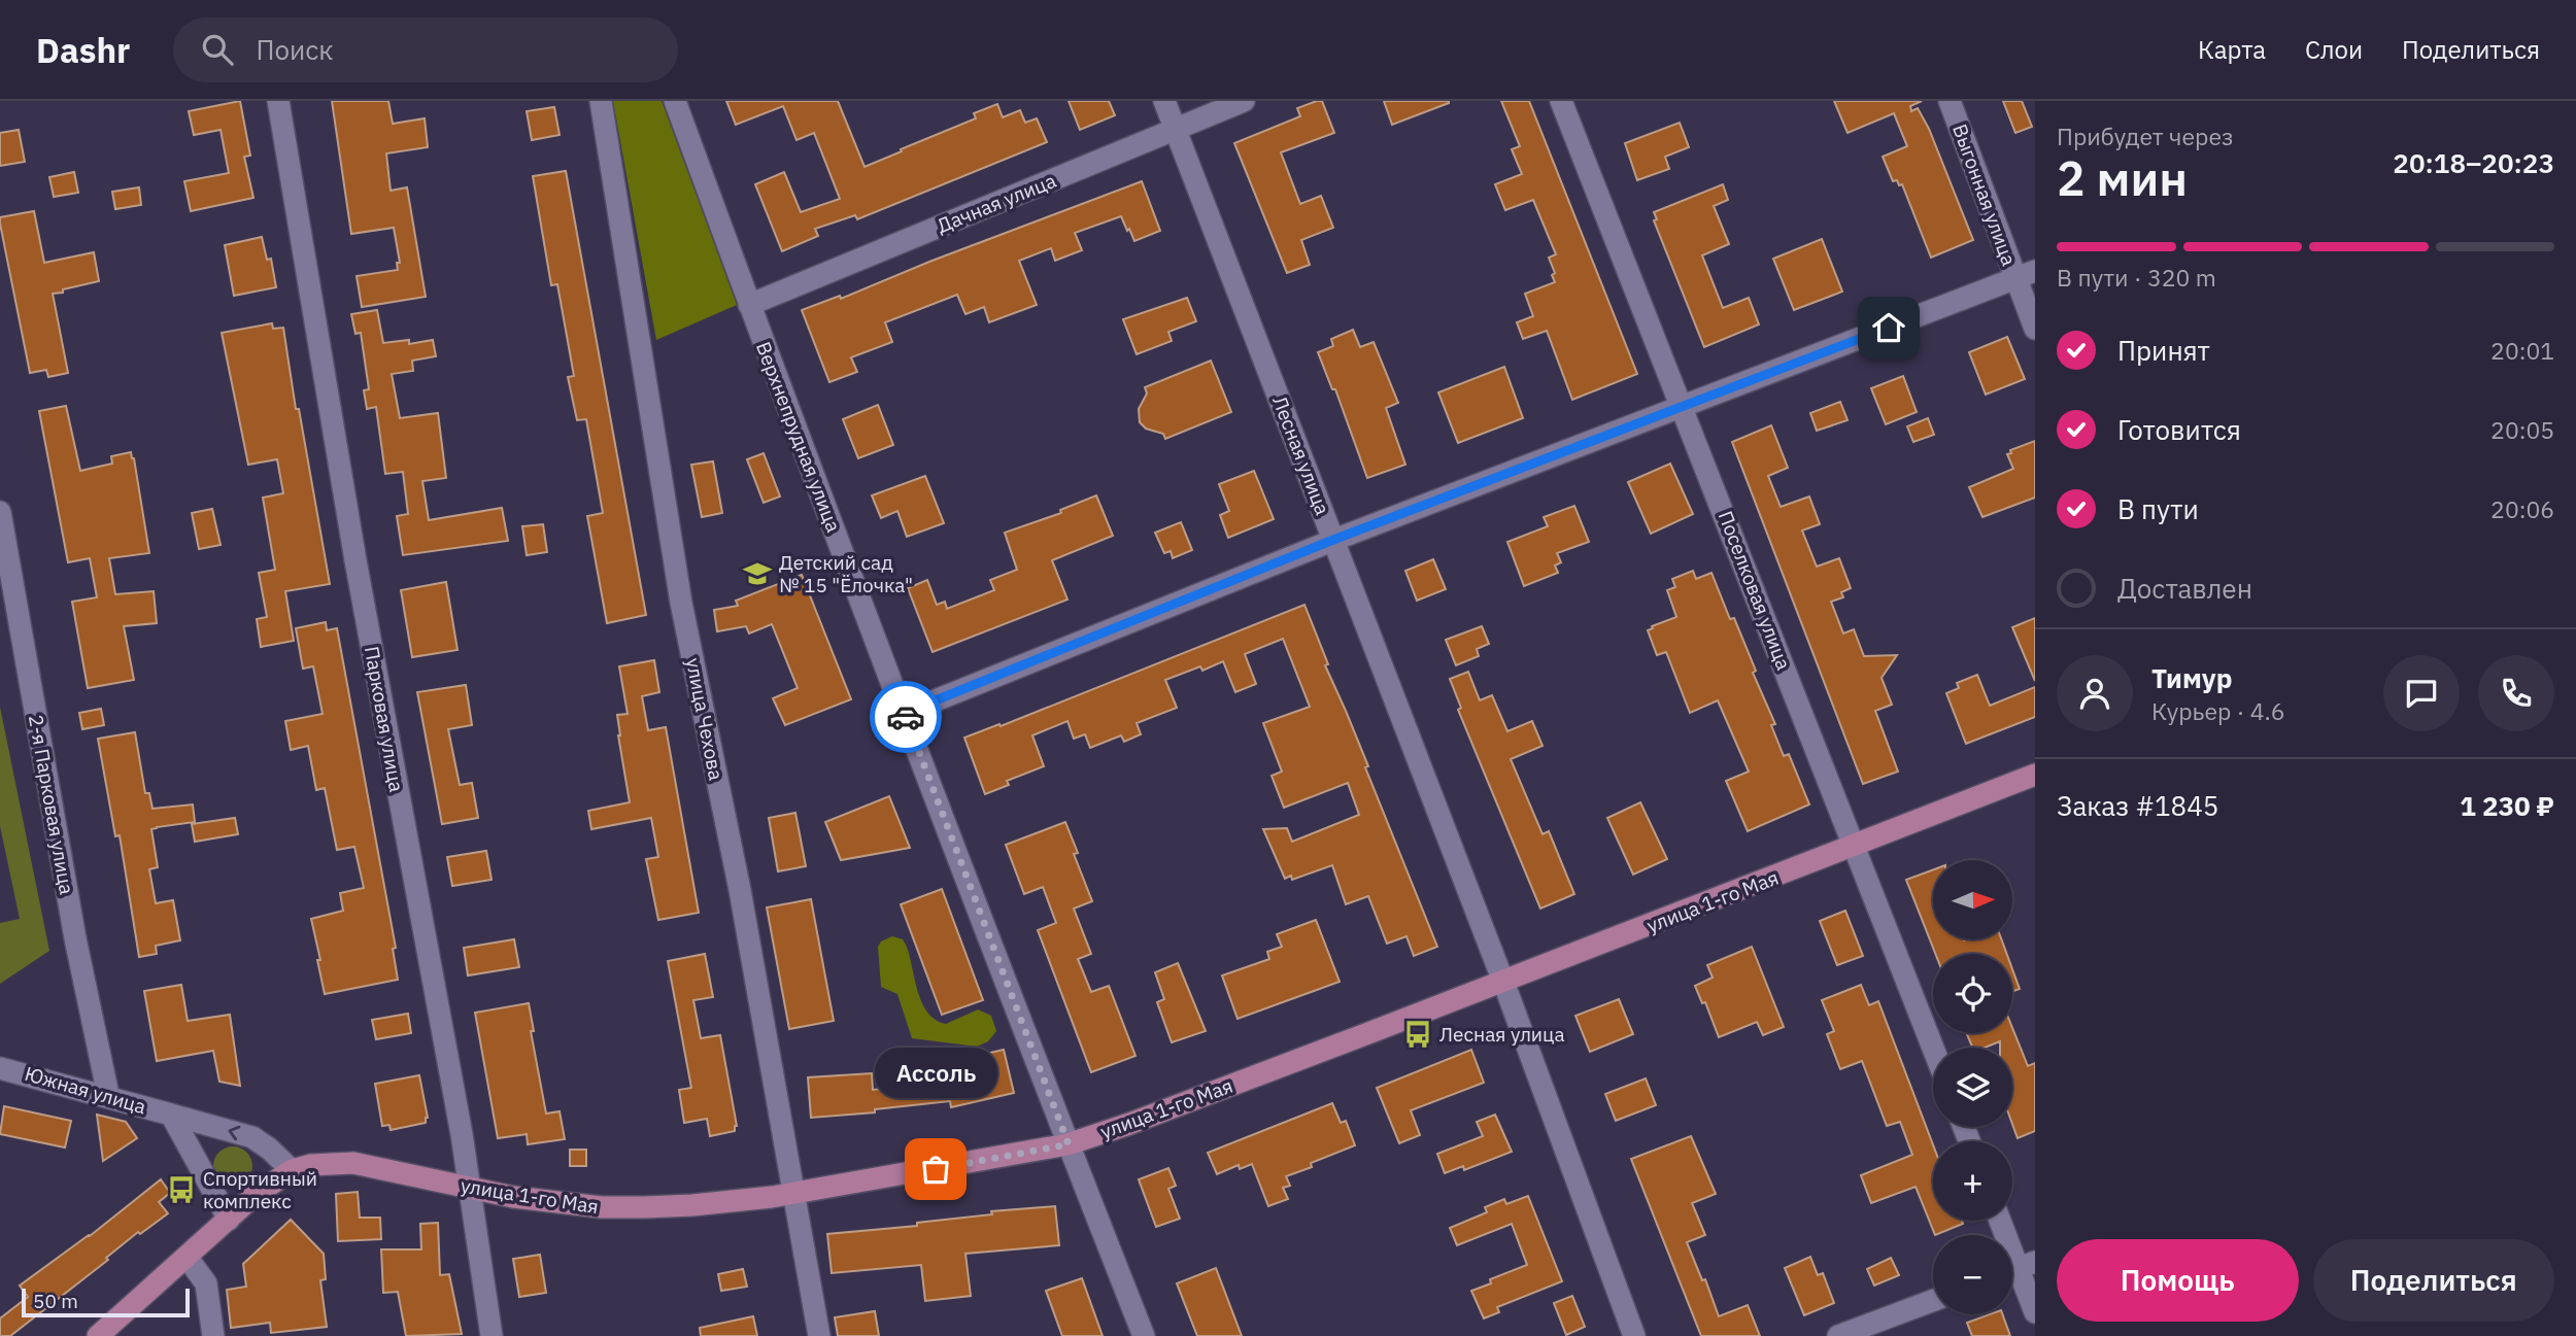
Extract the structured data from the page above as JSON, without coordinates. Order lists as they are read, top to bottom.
{
  "streets": {
    "main road": ["улица 1-го Мая"],
    "street": [
      "Выгонная улица",
      "Дачная улица",
      "Верхнепрудная улица",
      "Лесная улица",
      "Поселковая улица",
      "Парковая улица",
      "улица Чехова",
      "2-я Парковая улица",
      "Южная улица"
    ]
  },
  "crossings": [
    ["Дачная улица", "Верхнепрудная улица"],
    ["Дачная улица", "Лесная улица"],
    ["Верхнепрудная улица", "улица 1-го Мая"],
    ["Лесная улица", "улица 1-го Мая"],
    ["Поселковая улица", "улица 1-го Мая"],
    ["Парковая улица", "улица 1-го Мая"],
    ["улица Чехова", "улица 1-го Мая"],
    ["2-я Парковая улица", "Южная улица"],
    ["улица 1-го Мая", "Южная улица"]
  ],
  "one_way": ["Южная улица"],
  "places": {
    "school or university": ["Детский сад № 15 \"Ёлочка\""],
    "bus stop": ["Лесная улица", "Спортивный комплекс"],
    "other": ["Ассоль"]
  },
  "scale_bar": "50 m",
  "north": "right",
  "page": {
    "header": "Dashr",
    "search": "Поиск",
    "nav": ["Карта", "Слои", "Поделиться"],
    "heading": ["2 мин", "Прибудет через", "20:18–20:23"],
    "panel": [
      "Тимур",
      "Курьер · 4.6",
      "Заказ #1845",
      "1 230 ₽"
    ],
    "bar": "В пути · 320 m",
    "list": [
      ["Принят", "20:01"],
      ["Готовится", "20:05"],
      ["В пути", "20:06"],
      "Доставлен"
    ],
    "map_buttons": ["+", "−"],
    "bubble": "Ассоль",
    "buttons": ["Помощь", "Поделиться"],
    "scale": "50 m"
  }
}
